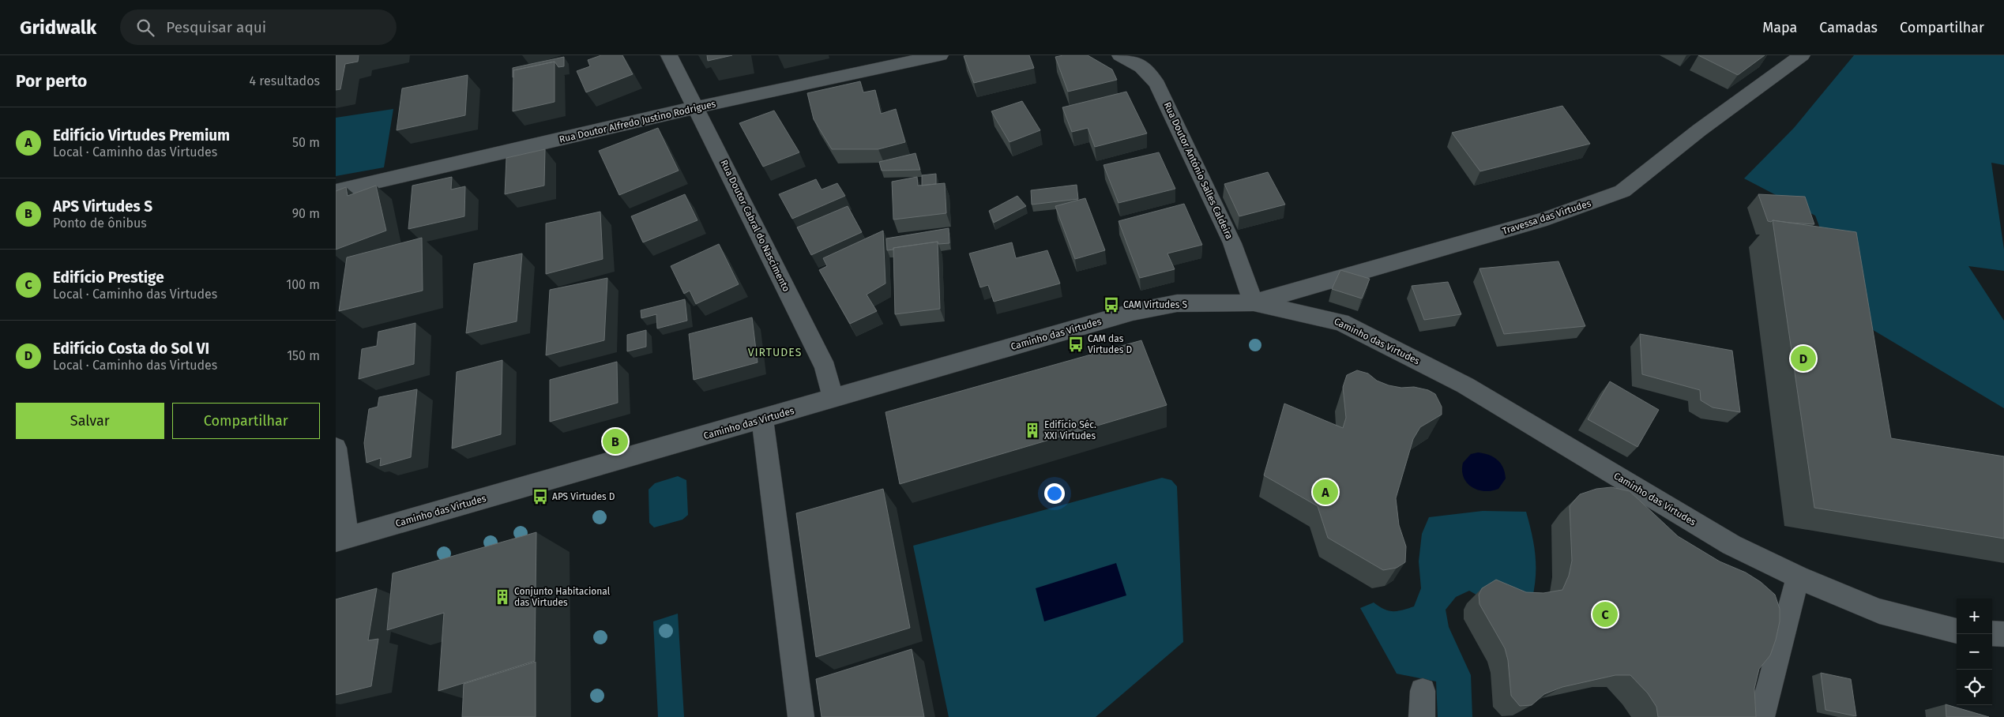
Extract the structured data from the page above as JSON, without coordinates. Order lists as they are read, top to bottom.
{
  "streets": {
    "street": [
      "Rua Doutor Alfredo Justino Rodrigues",
      "Rua Doutor António Salles Caldeira",
      "Travessa das Virtudes",
      "Rua Doutor Cabral do Nascimento",
      "Caminho das Virtudes"
    ]
  },
  "crossings": [
    ["Rua Doutor Alfredo Justino Rodrigues", "Rua Doutor Cabral do Nascimento"],
    ["Rua Doutor António Salles Caldeira", "Travessa das Virtudes"],
    ["Rua Doutor António Salles Caldeira", "Caminho das Virtudes"],
    ["Travessa das Virtudes", "Caminho das Virtudes"],
    ["Rua Doutor Cabral do Nascimento", "Caminho das Virtudes"]
  ],
  "districts": ["VIRTUDES"],
  "places": {
    "bus stop": ["CAM Virtudes S", "CAM das Virtudes D", "APS Virtudes D"],
    "building": ["Edifício Séc. XXI Virtudes", "Conjunto Habitacional das Virtudes"]
  },
  "page": {
    "header": "Gridwalk",
    "search": "Pesquisar aqui",
    "nav": ["Mapa", "Camadas", "Compartilhar"],
    "heading": ["Por perto", "4 resultados"],
    "list": [
      {
        "mark": "A",
        "name": "Edifício Virtudes Premium",
        "note": "Local · Caminho das Virtudes",
        "value": "50 m"
      },
      {
        "mark": "B",
        "name": "APS Virtudes S",
        "note": "Ponto de ônibus",
        "value": "90 m"
      },
      {
        "mark": "C",
        "name": "Edifício Prestige",
        "note": "Local · Caminho das Virtudes",
        "value": "100 m"
      },
      {
        "mark": "D",
        "name": "Edifício Costa do Sol VI",
        "note": "Local · Caminho das Virtudes",
        "value": "150 m"
      }
    ],
    "pins": [
      "D",
      "B",
      "A",
      "C"
    ],
    "buttons": ["Salvar", "Compartilhar"],
    "map_buttons": ["+", "−"]
  }
}
